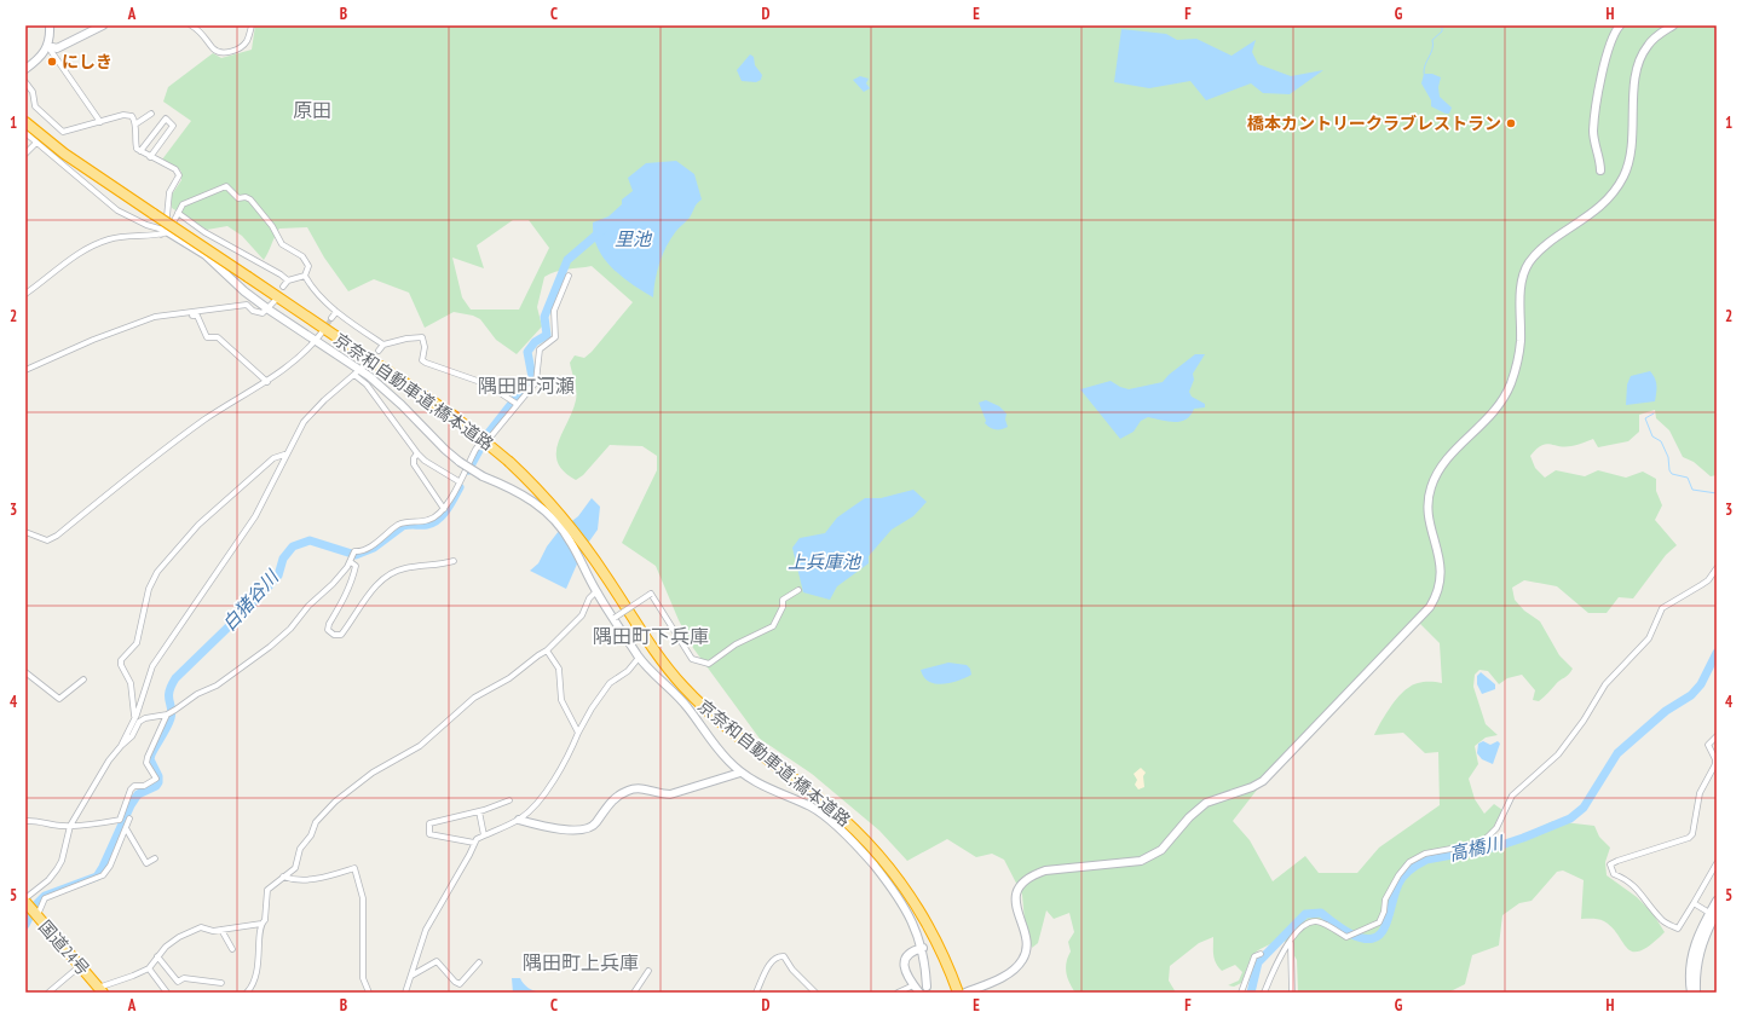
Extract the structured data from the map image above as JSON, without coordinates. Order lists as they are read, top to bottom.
{
  "streets": {
    "highway": ["京奈和自動車道;橋本道路", "国道24号"]
  },
  "districts": [
    "原田",
    "隅田町河瀬",
    "隅田町下兵庫",
    "隅田町上兵庫"
  ],
  "water": [
    "里池",
    "上兵庫池",
    "白猪谷川",
    "高橋川"
  ],
  "places": ["にしき", "橋本カントリークラブレストラン"],
  "grid": {
    "columns": [
      "A",
      "B",
      "C",
      "D",
      "E",
      "F",
      "G",
      "H"
    ],
    "rows": [
      "1",
      "2",
      "3",
      "4",
      "5"
    ]
  }
}
